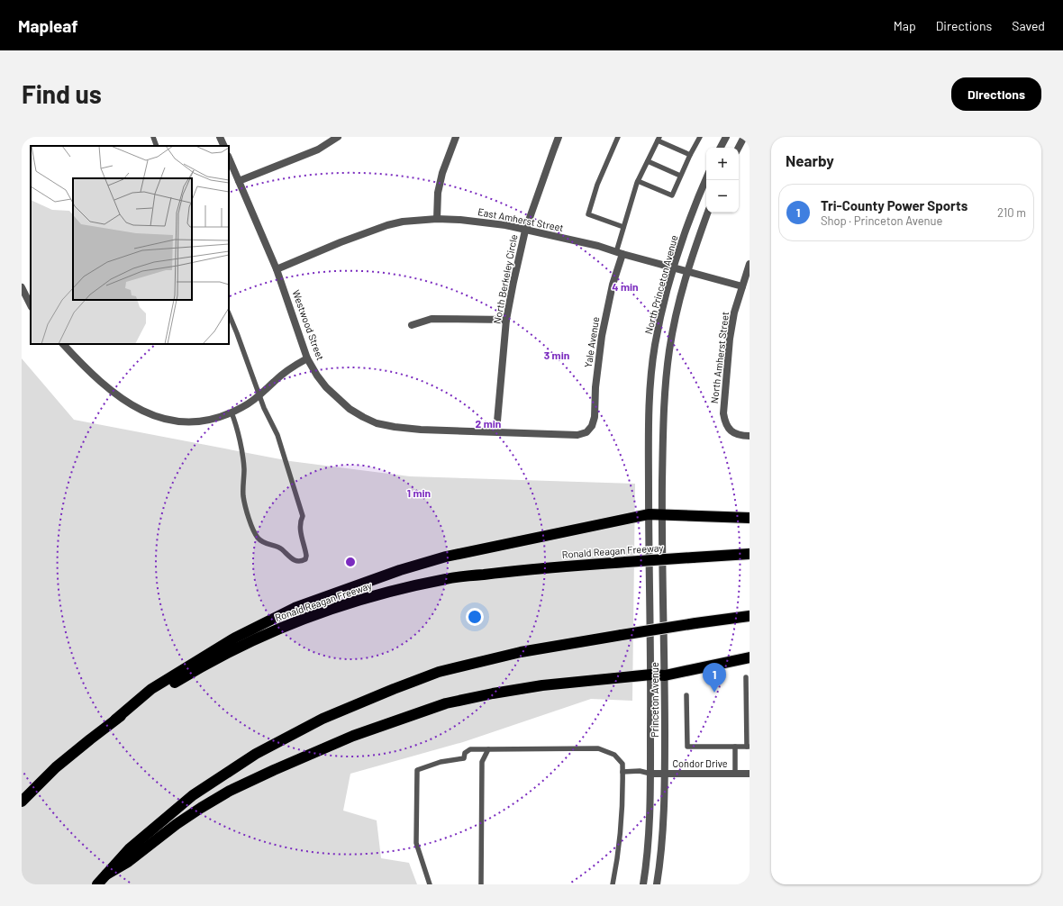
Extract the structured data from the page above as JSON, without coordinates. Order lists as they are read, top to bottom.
{
  "streets": {
    "highway": ["Ronald Reagan Freeway"],
    "street": [
      "East Amherst Street",
      "North Berkeley Circle",
      "North Princeton Avenue",
      "Westwood Street",
      "Yale Avenue",
      "North Amherst Street",
      "Princeton Avenue",
      "Condor Drive"
    ]
  },
  "crossings": [
    ["East Amherst Street", "North Berkeley Circle"],
    ["East Amherst Street", "North Princeton Avenue"],
    ["East Amherst Street", "Westwood Street"],
    ["East Amherst Street", "Yale Avenue"],
    ["East Amherst Street", "North Amherst Street"],
    ["North Berkeley Circle", "Westwood Street"],
    ["North Princeton Avenue", "Princeton Avenue"],
    ["Westwood Street", "Yale Avenue"],
    ["Princeton Avenue", "Condor Drive"]
  ],
  "page": {
    "header": "Mapleaf",
    "nav": ["Map", "Directions", "Saved"],
    "buttons": "Directions",
    "title": "Find us",
    "heading": "Nearby",
    "map_buttons": ["+", "−"],
    "list": [
      {
        "mark": "1",
        "name": "Tri-County Power Sports",
        "note": "Shop · Princeton Avenue",
        "value": "210 m"
      }
    ],
    "pins": "1"
  },
  "rings": [
    "4 min",
    "3 min",
    "2 min",
    "1 min"
  ]
}
